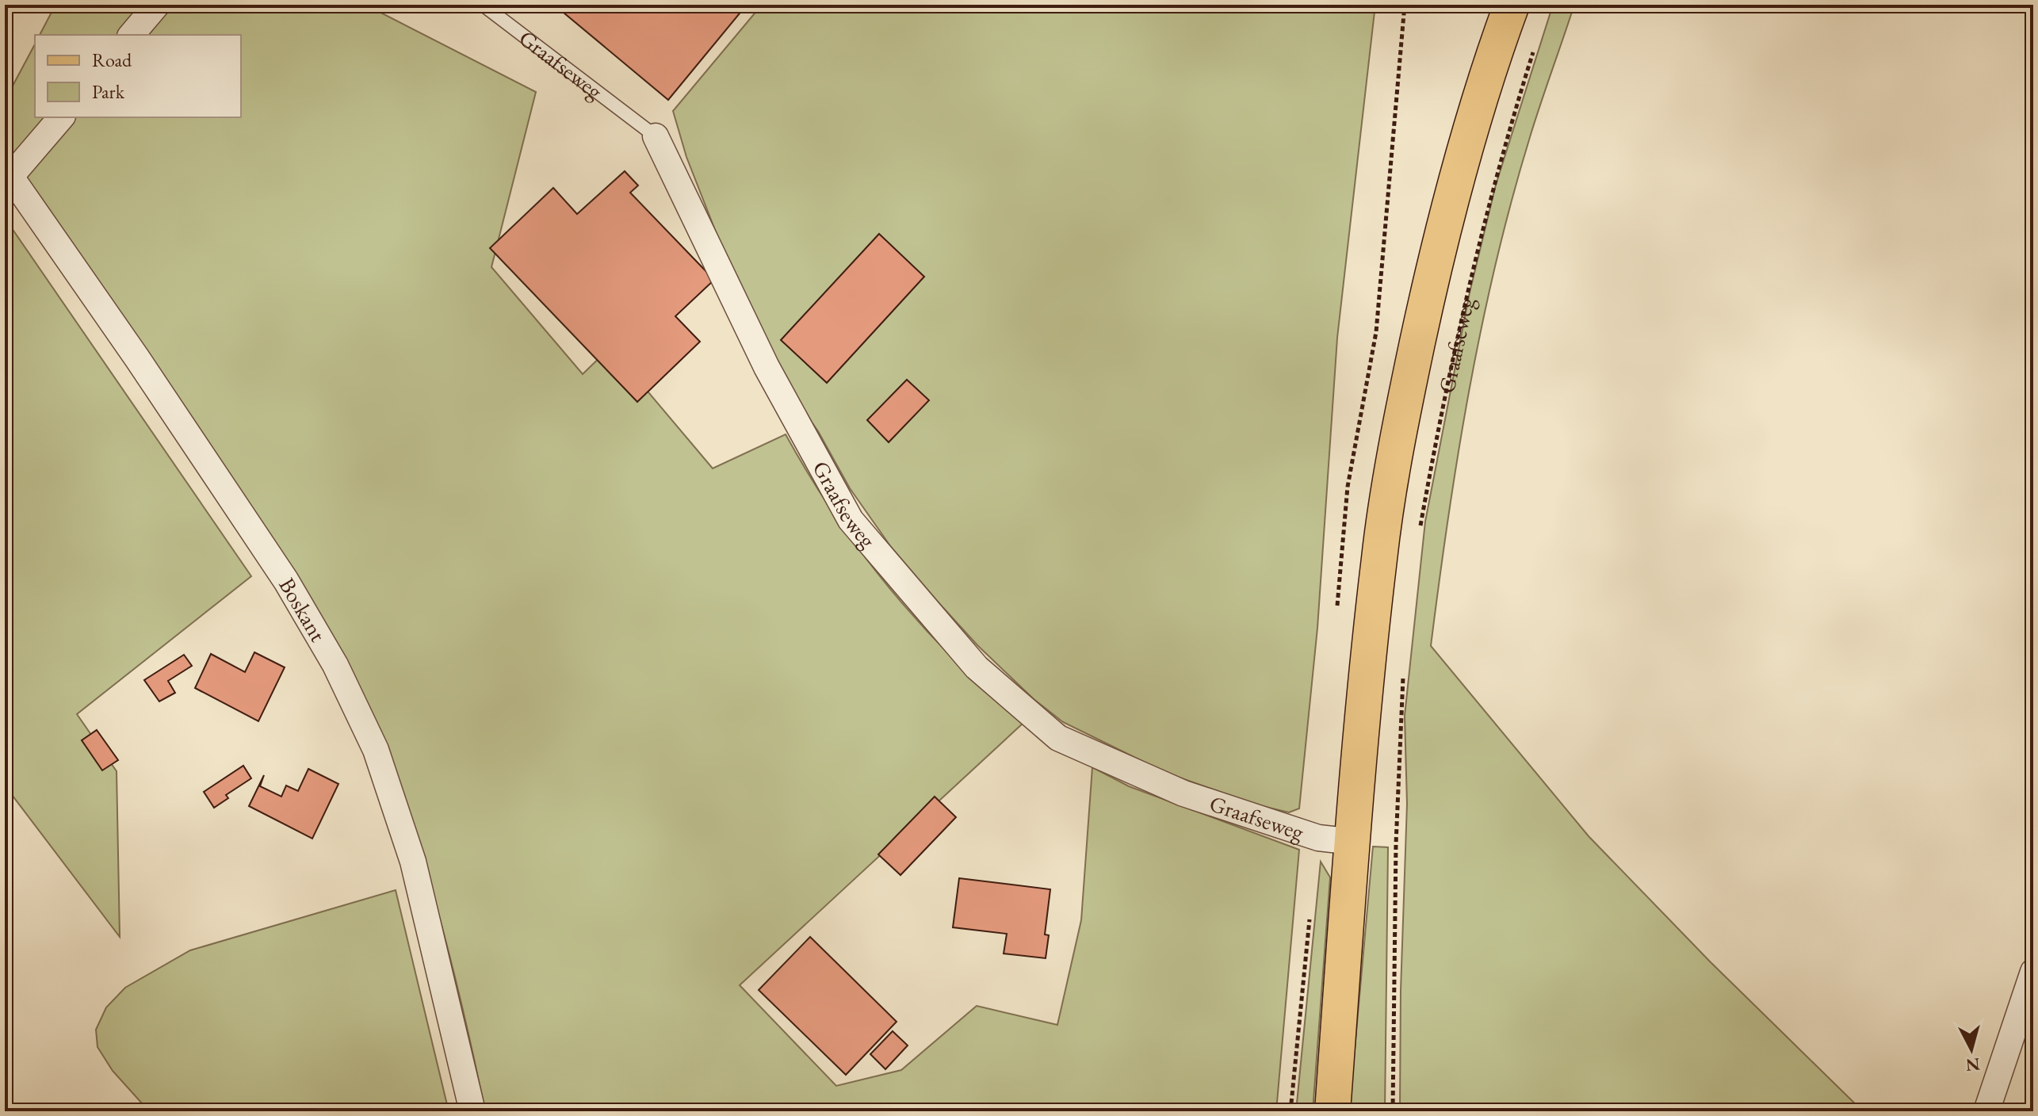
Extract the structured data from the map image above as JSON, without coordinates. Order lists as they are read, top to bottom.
{
  "streets": {
    "main road": ["Graafseweg"],
    "street": ["Boskant"]
  },
  "legend": ["Road", "Park"],
  "north": "bottom"
}
